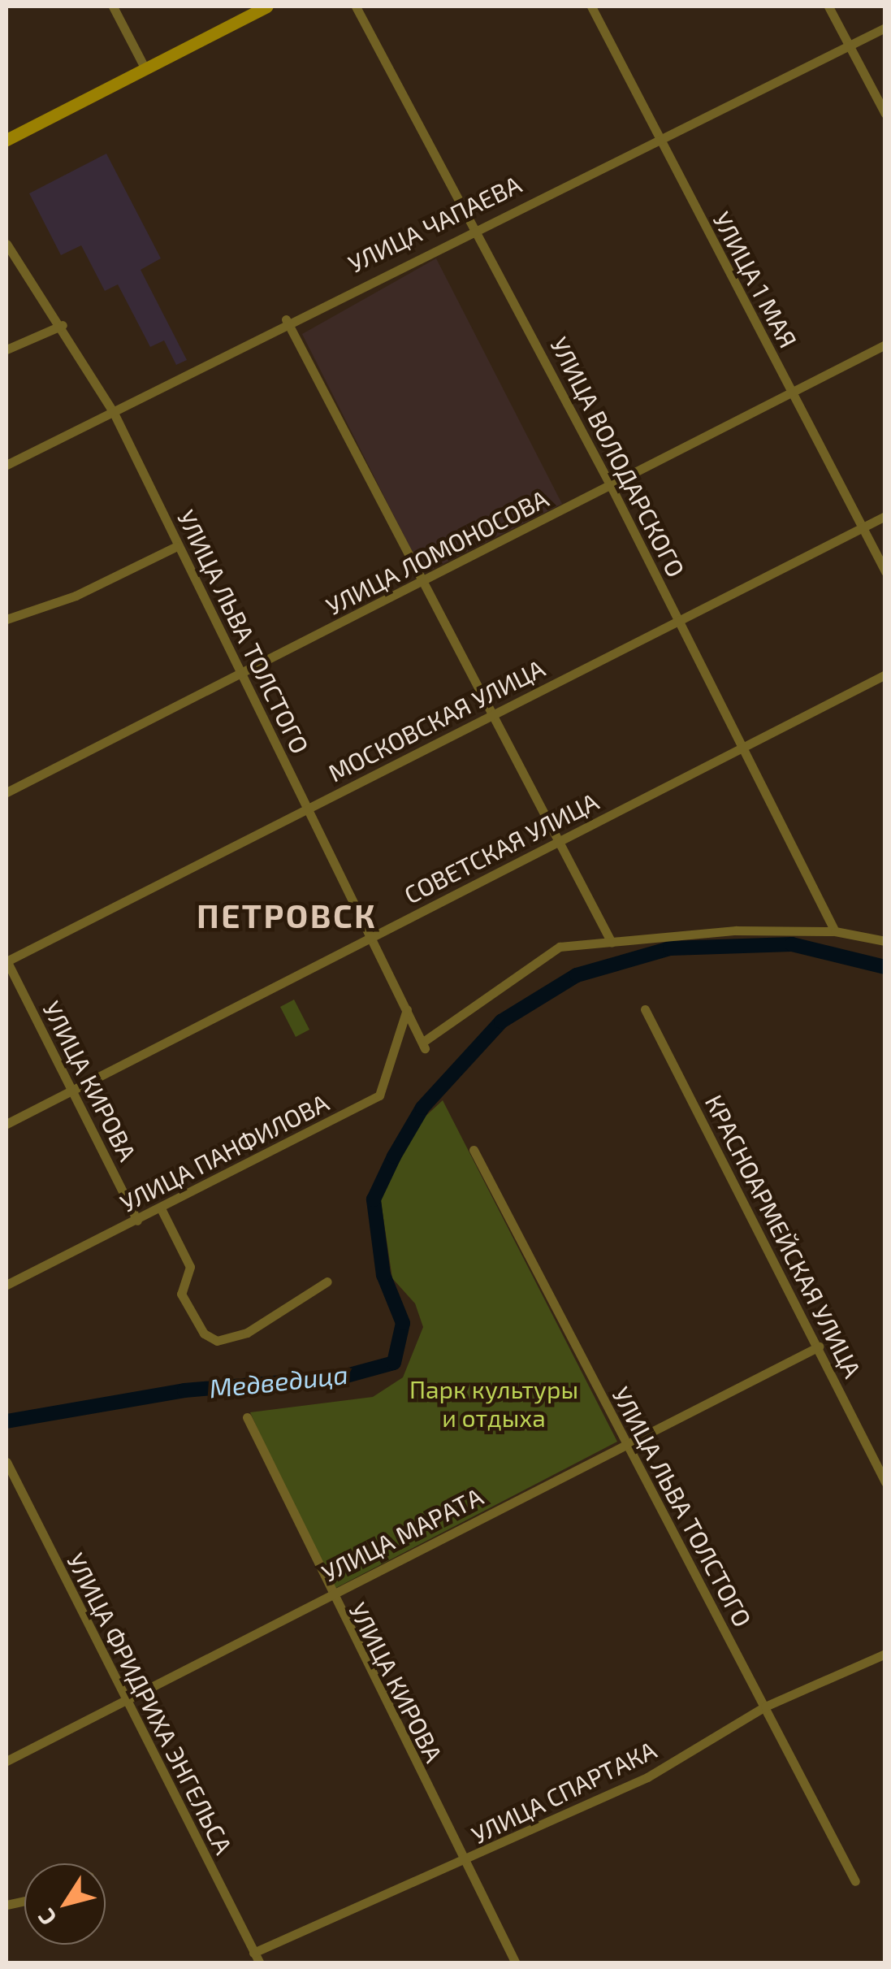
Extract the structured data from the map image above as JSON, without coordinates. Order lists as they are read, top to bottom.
{
  "streets": {
    "street": [
      "УЛИЦА ЧАПАЕВА",
      "УЛИЦА 1 МАЯ",
      "УЛИЦА ВОЛОДАРСКОГО",
      "УЛИЦА ЛОМОНОСОВА",
      "УЛИЦА ЛЬВА ТОЛСТОГО",
      "МОСКОВСКАЯ УЛИЦА",
      "СОВЕТСКАЯ УЛИЦА",
      "УЛИЦА КИРОВА",
      "УЛИЦА ПАНФИЛОВА",
      "КРАСНОАРМЕЙСКАЯ УЛИЦА",
      "УЛИЦА МАРАТА",
      "УЛИЦА ФРИДРИХА ЭНГЕЛЬСА",
      "УЛИЦА СПАРТАКА"
    ]
  },
  "crossings": [
    ["УЛИЦА ЧАПАЕВА", "УЛИЦА 1 МАЯ"],
    ["УЛИЦА ЧАПАЕВА", "УЛИЦА ВОЛОДАРСКОГО"],
    ["УЛИЦА ЧАПАЕВА", "УЛИЦА ЛЬВА ТОЛСТОГО"],
    ["УЛИЦА 1 МАЯ", "УЛИЦА ЛОМОНОСОВА"],
    ["УЛИЦА 1 МАЯ", "МОСКОВСКАЯ УЛИЦА"],
    ["УЛИЦА ВОЛОДАРСКОГО", "УЛИЦА ЛОМОНОСОВА"],
    ["УЛИЦА ВОЛОДАРСКОГО", "МОСКОВСКАЯ УЛИЦА"],
    ["УЛИЦА ВОЛОДАРСКОГО", "СОВЕТСКАЯ УЛИЦА"],
    ["УЛИЦА ЛОМОНОСОВА", "УЛИЦА ЛЬВА ТОЛСТОГО"],
    ["УЛИЦА ЛЬВА ТОЛСТОГО", "МОСКОВСКАЯ УЛИЦА"],
    ["УЛИЦА ЛЬВА ТОЛСТОГО", "СОВЕТСКАЯ УЛИЦА"],
    ["УЛИЦА ЛЬВА ТОЛСТОГО", "УЛИЦА ПАНФИЛОВА"],
    ["УЛИЦА ЛЬВА ТОЛСТОГО", "УЛИЦА МАРАТА"],
    ["УЛИЦА ЛЬВА ТОЛСТОГО", "УЛИЦА СПАРТАКА"],
    ["МОСКОВСКАЯ УЛИЦА", "УЛИЦА КИРОВА"],
    ["СОВЕТСКАЯ УЛИЦА", "УЛИЦА КИРОВА"],
    ["УЛИЦА КИРОВА", "УЛИЦА ПАНФИЛОВА"],
    ["УЛИЦА КИРОВА", "УЛИЦА МАРАТА"],
    ["УЛИЦА КИРОВА", "УЛИЦА СПАРТАКА"],
    ["КРАСНОАРМЕЙСКАЯ УЛИЦА", "УЛИЦА МАРАТА"],
    ["УЛИЦА МАРАТА", "УЛИЦА ФРИДРИХА ЭНГЕЛЬСА"],
    ["УЛИЦА ФРИДРИХА ЭНГЕЛЬСА", "УЛИЦА СПАРТАКА"]
  ],
  "districts": ["ПЕТРОВСК"],
  "water": ["Медведица"],
  "parks": ["Парк культуры и отдыха"],
  "north": "bottom left"
}
